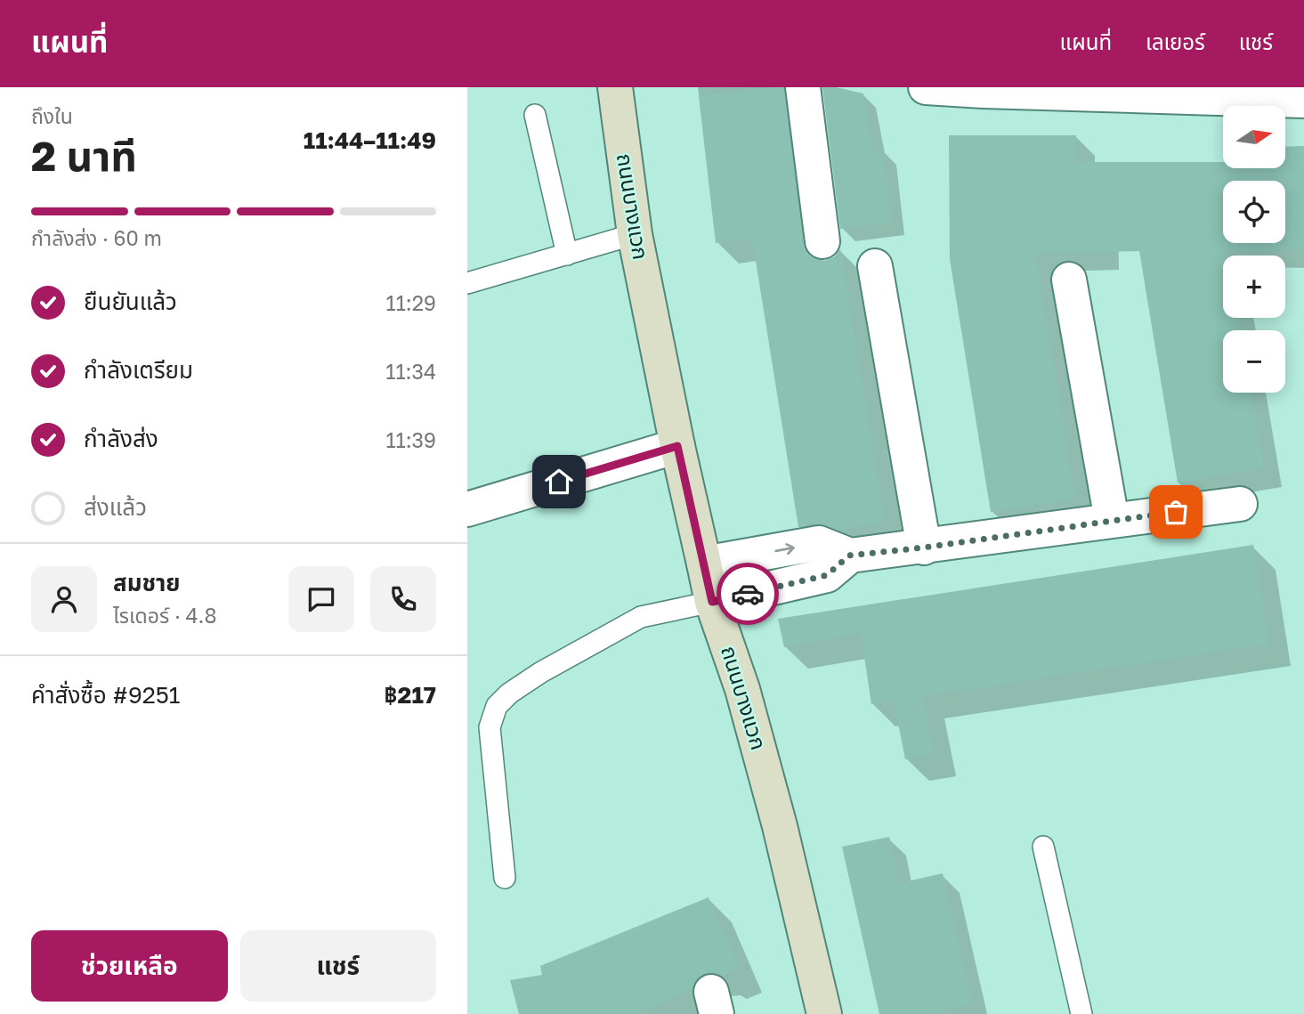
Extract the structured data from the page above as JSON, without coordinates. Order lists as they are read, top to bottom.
{
  "streets": {
    "main road": ["ถนนบางแวก"]
  },
  "north": "right",
  "page": {
    "header": "แผนที่",
    "nav": ["แผนที่", "เลเยอร์", "แชร์"],
    "heading": ["2 นาที", "ถึงใน", "11:44–11:49"],
    "panel": [
      "สมชาย",
      "ไรเดอร์ · 4.8",
      "คำสั่งซื้อ #9251",
      "฿217"
    ],
    "map_buttons": ["+", "−"],
    "bar": "กำลังส่ง · 60 m",
    "list": [
      ["ยืนยันแล้ว", "11:29"],
      ["กำลังเตรียม", "11:34"],
      ["กำลังส่ง", "11:39"],
      "ส่งแล้ว"
    ],
    "buttons": ["ช่วยเหลือ", "แชร์"]
  }
}
